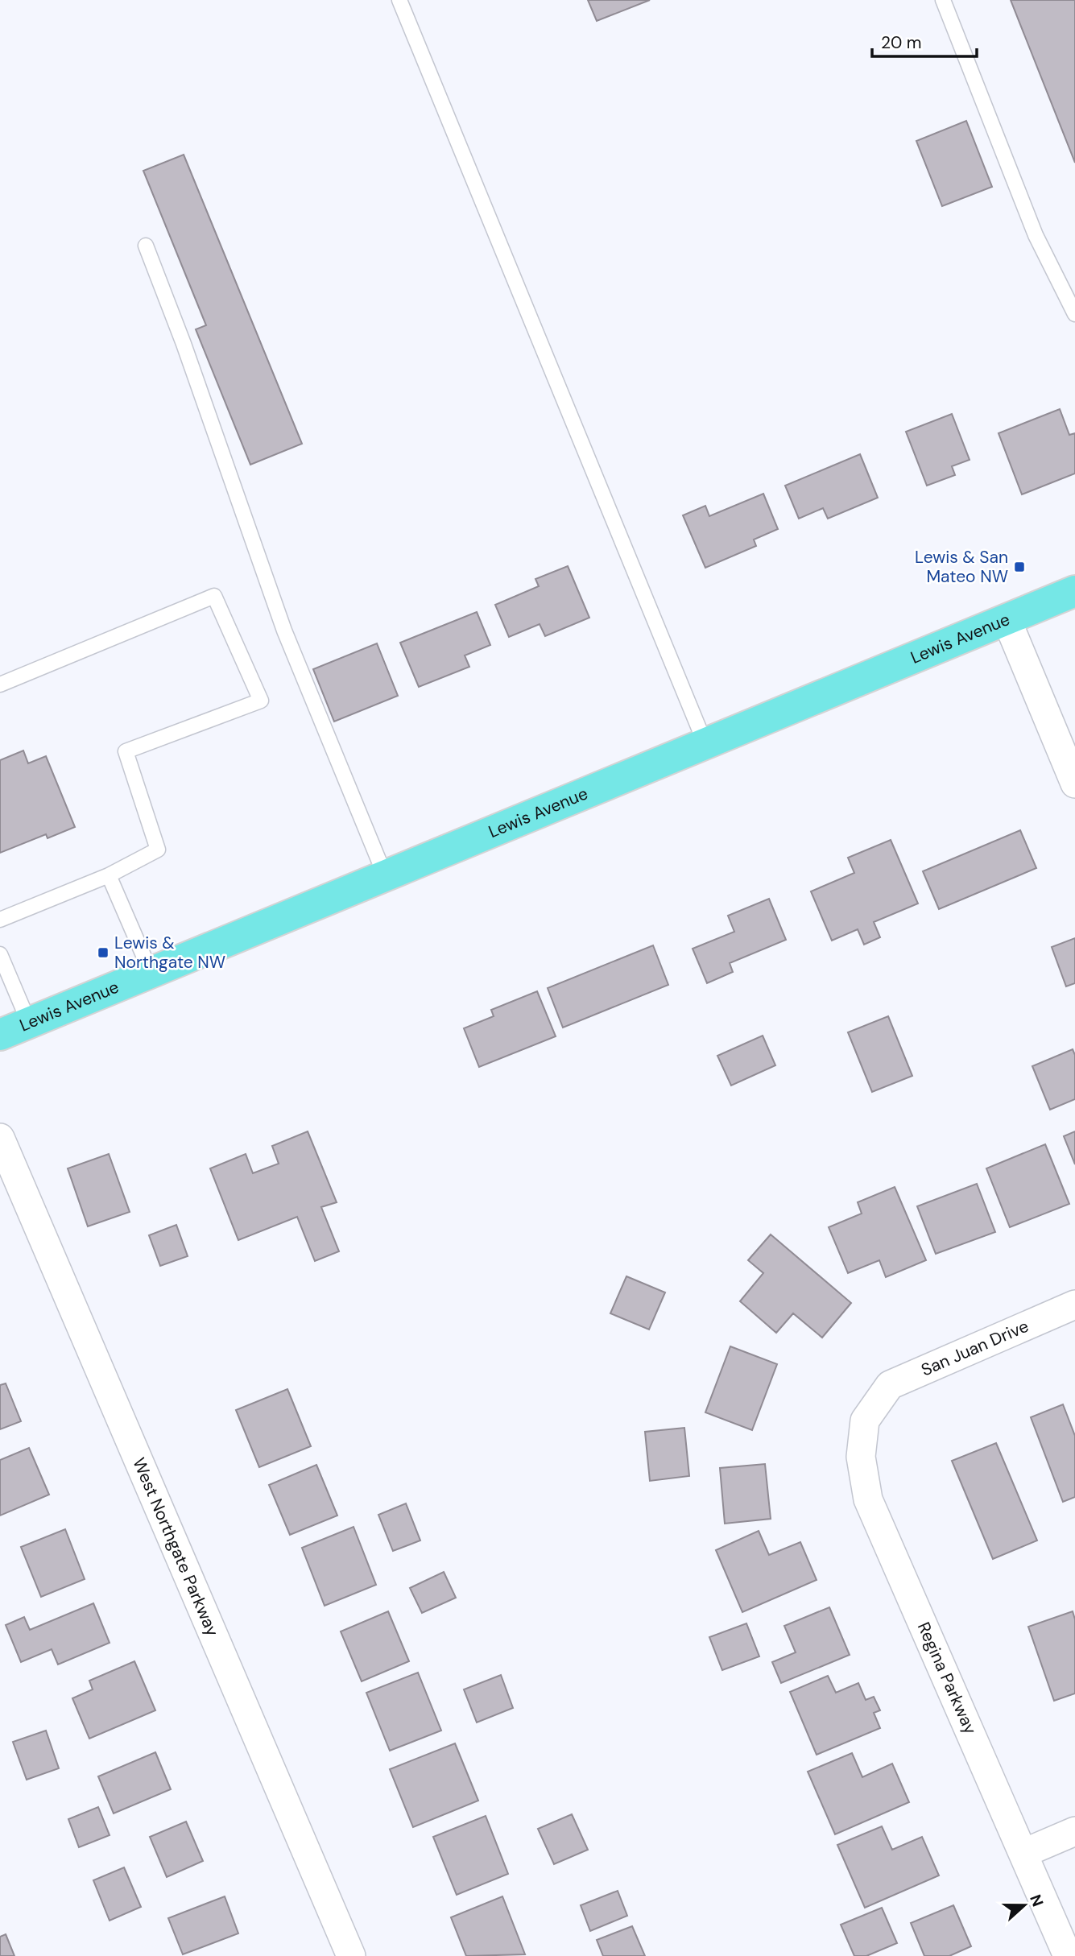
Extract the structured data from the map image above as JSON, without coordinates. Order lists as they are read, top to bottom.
{
  "streets": {
    "main road": ["Lewis Avenue"],
    "street": ["San Juan Drive", "West Northgate Parkway", "Regina Parkway"]
  },
  "crossings": [
    ["San Juan Drive", "Regina Parkway"]
  ],
  "places": {
    "transit": ["Lewis & San Mateo NW", "Lewis & Northgate NW"]
  },
  "scale_bar": "20 m",
  "north": "right"
}
